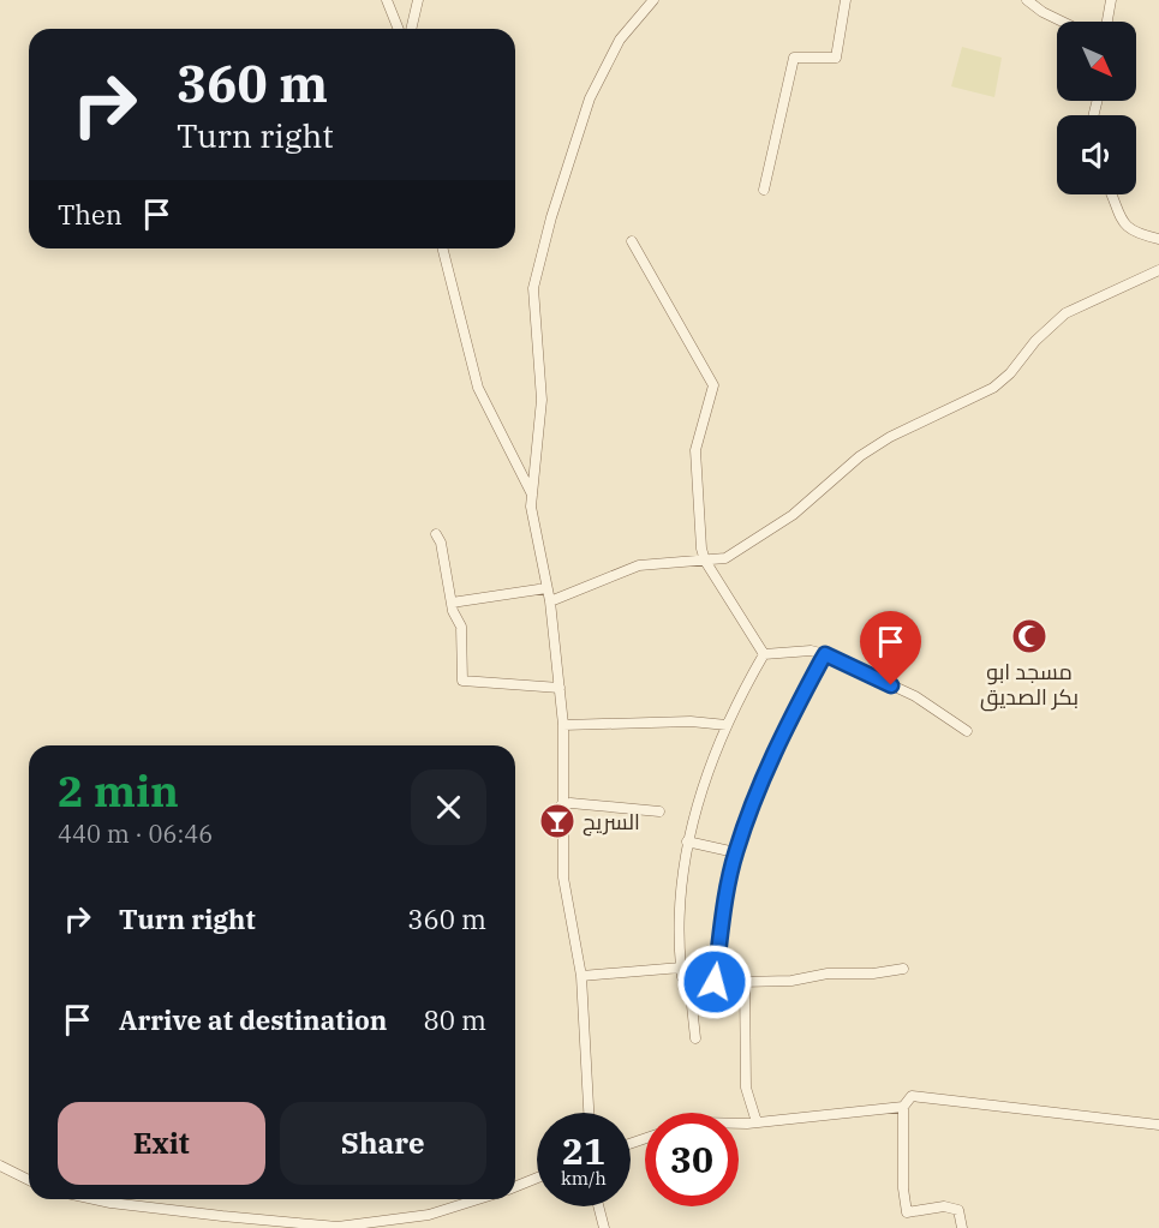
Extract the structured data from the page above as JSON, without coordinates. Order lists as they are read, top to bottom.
{
  "places": {
    "mosque": ["مسجد ابو بكر الصديق"],
    "bar": ["السريج"]
  },
  "north": "bottom right",
  "page": {
    "turn": ["360 m", "Turn right"],
    "then": "Then",
    "heading": ["2 min", "440 m · 06:46"],
    "list": [
      {
        "name": "Turn right",
        "value": "360 m"
      },
      {
        "name": "Arrive at destination",
        "value": "80 m"
      }
    ],
    "buttons": ["Exit", "Share"],
    "speed": "21 km/h",
    "limit": "30"
  }
}
